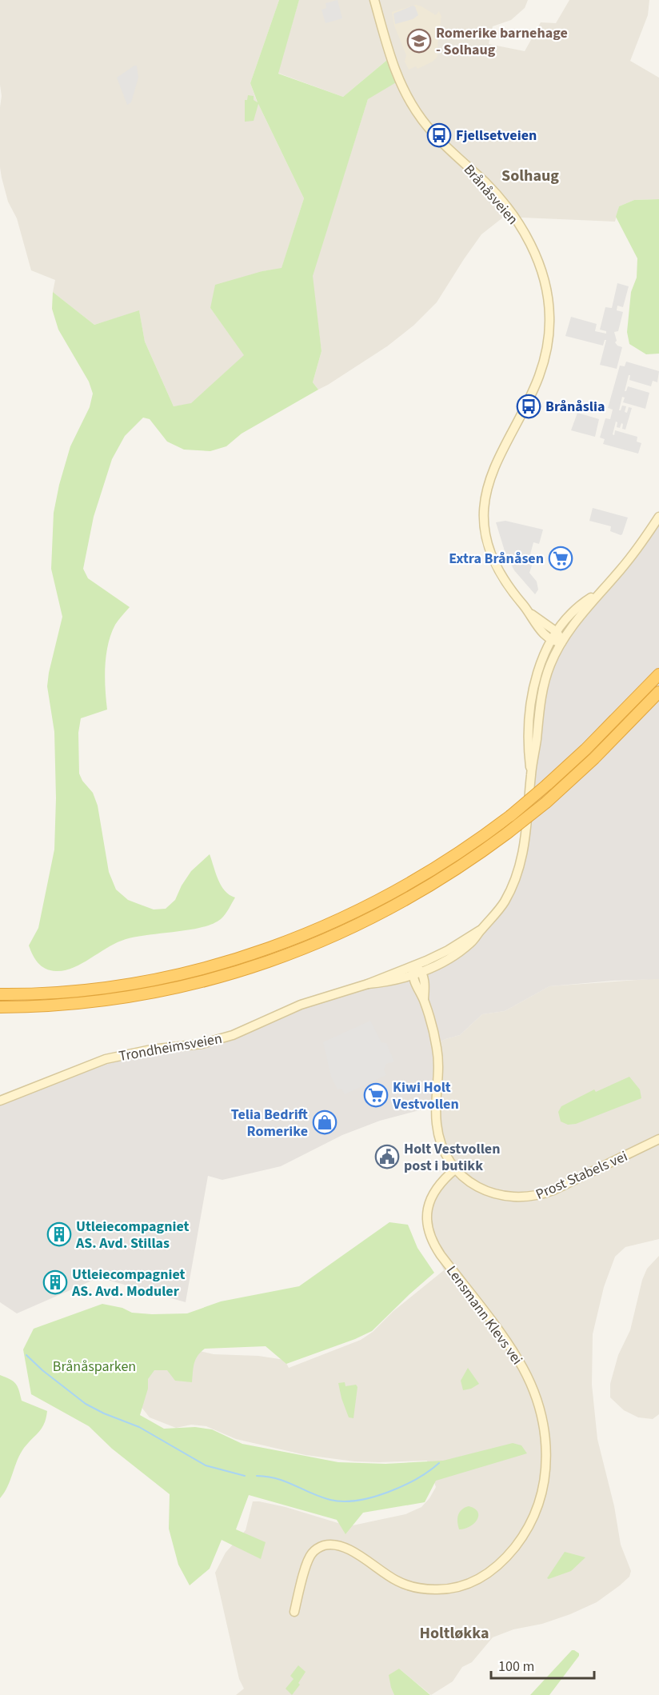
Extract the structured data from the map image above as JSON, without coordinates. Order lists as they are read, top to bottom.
{
  "streets": {
    "street": [
      "Brånåsveien",
      "Trondheimsveien",
      "Prost Stabels vei",
      "Lensmann Klevs vei"
    ]
  },
  "crossings": [
    ["Brånåsveien", "Trondheimsveien"],
    ["Trondheimsveien", "Prost Stabels vei"],
    ["Prost Stabels vei", "Lensmann Klevs vei"]
  ],
  "districts": ["Solhaug", "Holtløkka"],
  "parks": ["Brånåsparken"],
  "places": {
    "school or university": ["Romerike barnehage - Solhaug"],
    "bus stop": ["Fjellsetveien", "Brånåslia"],
    "supermarket": ["Extra Brånåsen", "Kiwi Holt Vestvollen"],
    "shop": ["Telia Bedrift Romerike"],
    "public building": ["Holt Vestvollen post i butikk"],
    "building": ["Utleiecompagniet AS. Avd. Stillas", "Utleiecompagniet AS. Avd. Moduler"]
  },
  "scale_bar": "100 m"
}
